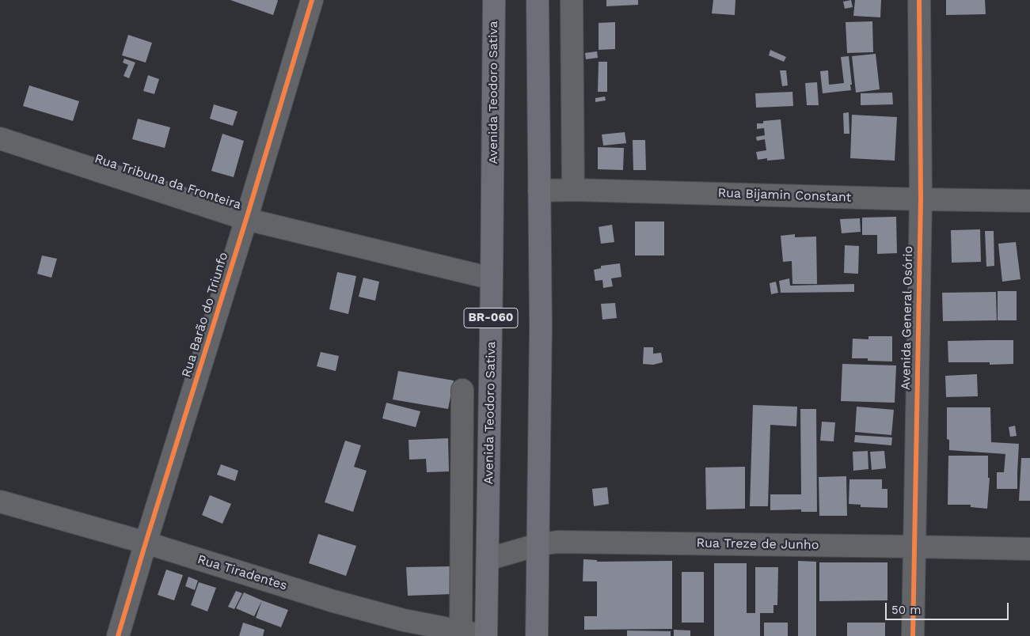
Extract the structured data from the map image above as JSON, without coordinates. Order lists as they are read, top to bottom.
{
  "streets": {
    "main road": ["Avenida Teodoro Sativa", "BR-060"],
    "street": [
      "Rua Tribuna da Fronteira",
      "Rua Bijamin Constant",
      "Rua Barão do Triunfo",
      "Avenida General Osório",
      "Rua Treze de Junho",
      "Rua Tiradentes"
    ]
  },
  "crossings": [
    ["Avenida Teodoro Sativa", "Rua Tribuna da Fronteira"],
    ["Avenida Teodoro Sativa", "Rua Treze de Junho"],
    ["Avenida Teodoro Sativa", "Rua Tiradentes"],
    ["Rua Tribuna da Fronteira", "Rua Barão do Triunfo"],
    ["Rua Bijamin Constant", "Avenida General Osório"],
    ["Rua Barão do Triunfo", "Rua Tiradentes"],
    ["Avenida General Osório", "Rua Treze de Junho"]
  ],
  "scale_bar": "50 m"
}
